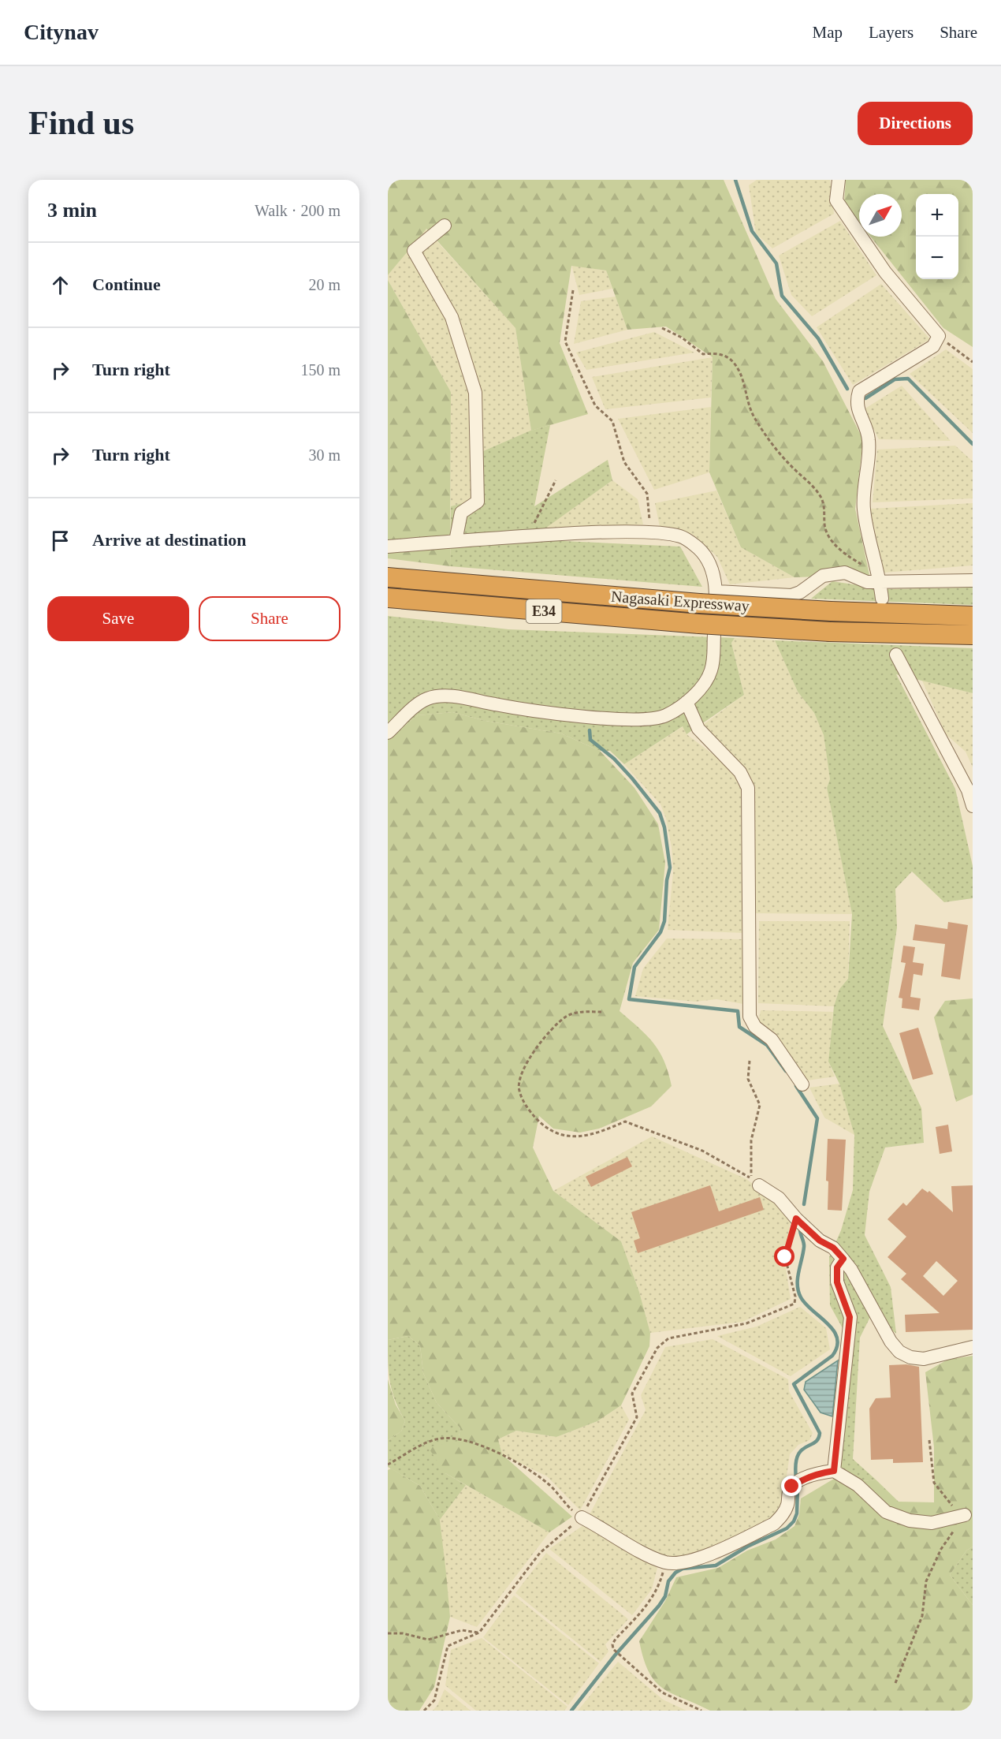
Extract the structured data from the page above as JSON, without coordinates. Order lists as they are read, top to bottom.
{
  "streets": {
    "highway": ["Nagasaki Expressway", "E34"]
  },
  "north": "top right",
  "page": {
    "header": "Citynav",
    "nav": ["Map", "Layers", "Share"],
    "buttons": [
      "Directions",
      ["Save", "Share"]
    ],
    "title": "Find us",
    "heading": ["3 min", "Walk · 200 m"],
    "map_buttons": ["+", "−"],
    "list": [
      ["Continue", "20 m"],
      ["Turn right", "150 m"],
      ["Turn right", "30 m"],
      "Arrive at destination"
    ]
  }
}
